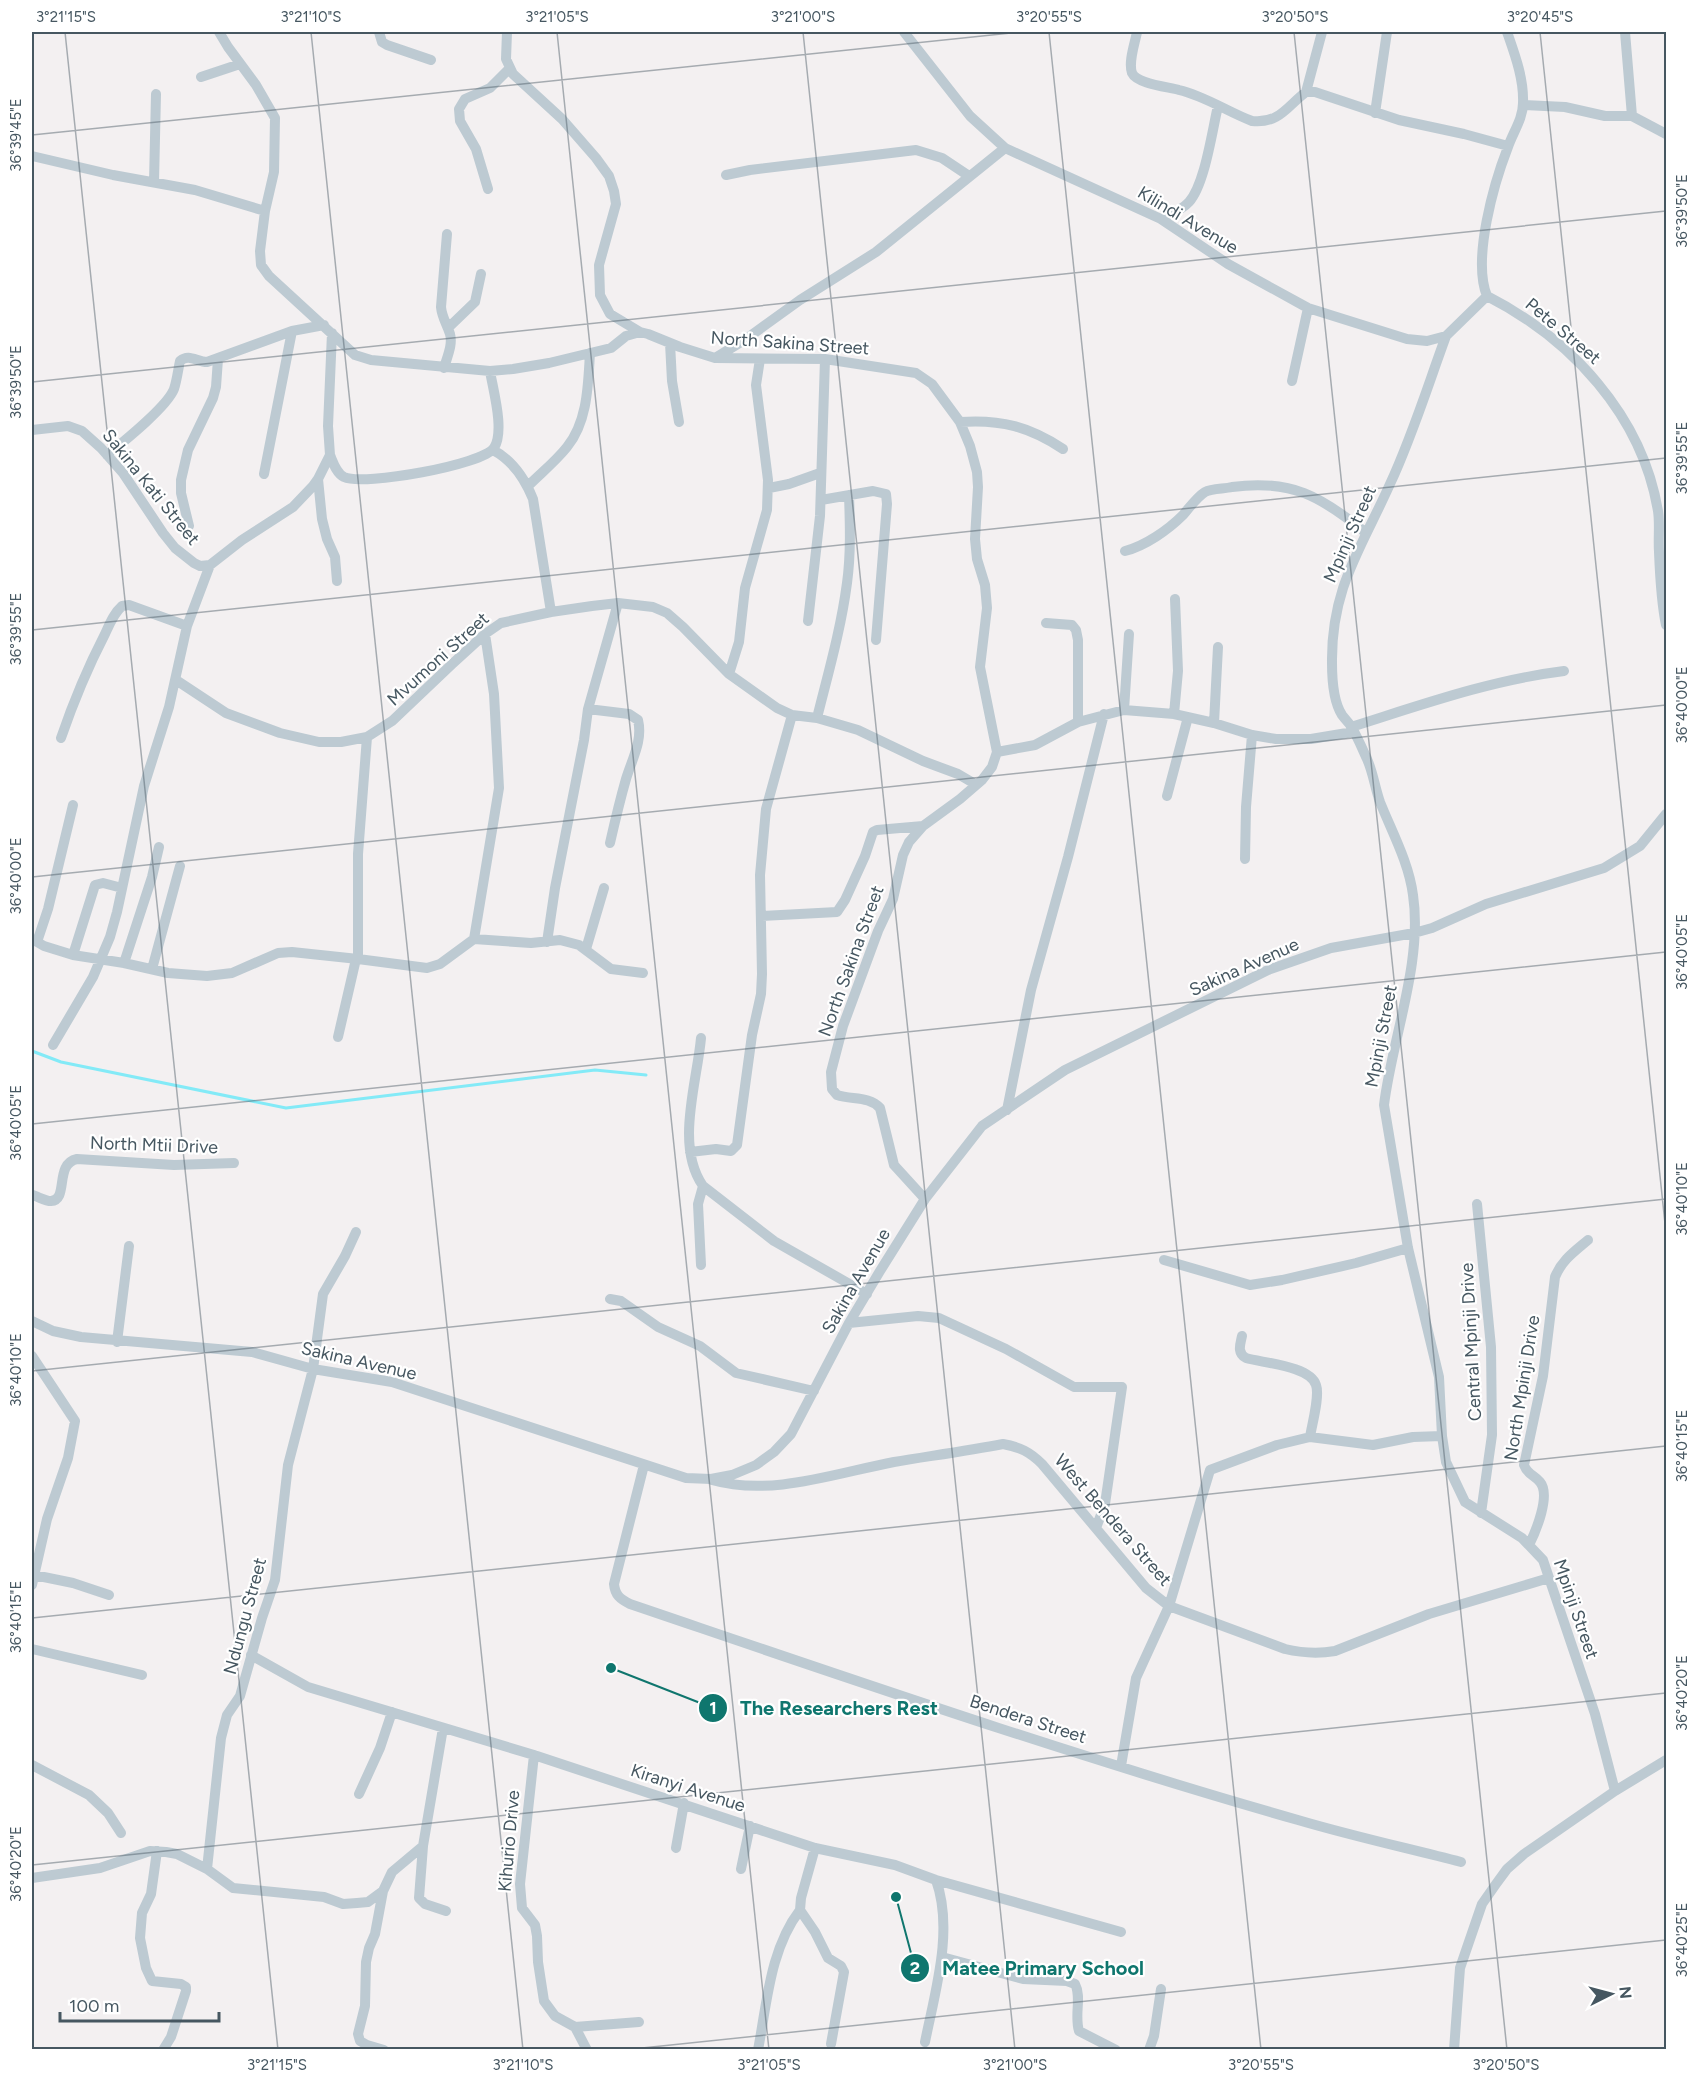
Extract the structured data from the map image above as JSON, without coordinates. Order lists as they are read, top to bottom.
{
  "streets": {
    "street": [
      "Kilindi Avenue",
      "Pete Street",
      "North Sakina Street",
      "Sakina Kati Street",
      "Mpinji Street",
      "Mvumoni Street",
      "Sakina Avenue",
      "North Mtii Drive",
      "Central Mpinji Drive",
      "North Mpinji Drive",
      "West Bendera Street",
      "Ndungu Street",
      "Bendera Street",
      "Kiranyi Avenue",
      "Kihurio Drive"
    ]
  },
  "crossings": [
    ["Kilindi Avenue", "Mpinji Street"],
    ["North Sakina Street", "Mvumoni Street"],
    ["North Sakina Street", "Sakina Avenue"],
    ["Mpinji Street", "Sakina Avenue"],
    ["Mpinji Street", "Central Mpinji Drive"],
    ["Mpinji Street", "North Mpinji Drive"],
    ["Mpinji Street", "West Bendera Street"],
    ["Sakina Avenue", "West Bendera Street"],
    ["Sakina Avenue", "Ndungu Street"],
    ["Sakina Avenue", "Bendera Street"],
    ["Ndungu Street", "Kiranyi Avenue"],
    ["Kiranyi Avenue", "Kihurio Drive"]
  ],
  "places": ["The Researchers Rest", "Matee Primary School"],
  "scale_bar": "100 m",
  "north": "right",
  "coordinates": [
    "3°21'15\"S",
    "3°21'10\"S",
    "3°21'05\"S",
    "3°21'00\"S",
    "3°20'55\"S",
    "3°20'50\"S",
    "3°20'45\"S",
    "36°39'45\"E",
    "36°39'50\"E",
    "36°39'55\"E",
    "36°40'00\"E",
    "36°40'05\"E",
    "36°40'10\"E",
    "36°40'15\"E",
    "36°40'20\"E",
    "36°40'25\"E"
  ]
}
